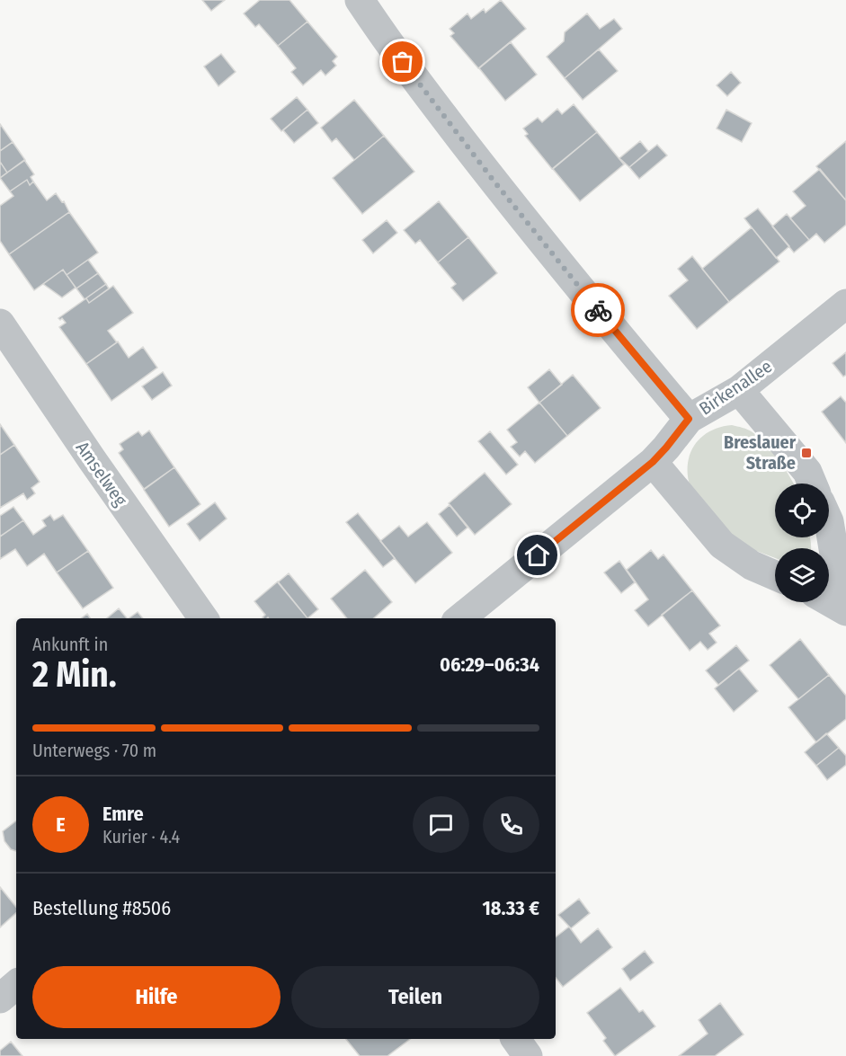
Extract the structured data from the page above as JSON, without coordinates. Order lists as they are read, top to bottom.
{
  "streets": {
    "street": ["Birkenallee", "Amselweg"]
  },
  "places": {
    "transit": ["Breslauer Straße"]
  },
  "page": {
    "heading": ["2 Min.", "Ankunft in", "06:29–06:34"],
    "panel": [
      "Emre",
      "Kurier · 4.4",
      "Bestellung #8506",
      "18.33 €"
    ],
    "bar": "Unterwegs · 70 m",
    "round": "E",
    "buttons": ["Hilfe", "Teilen"]
  }
}
